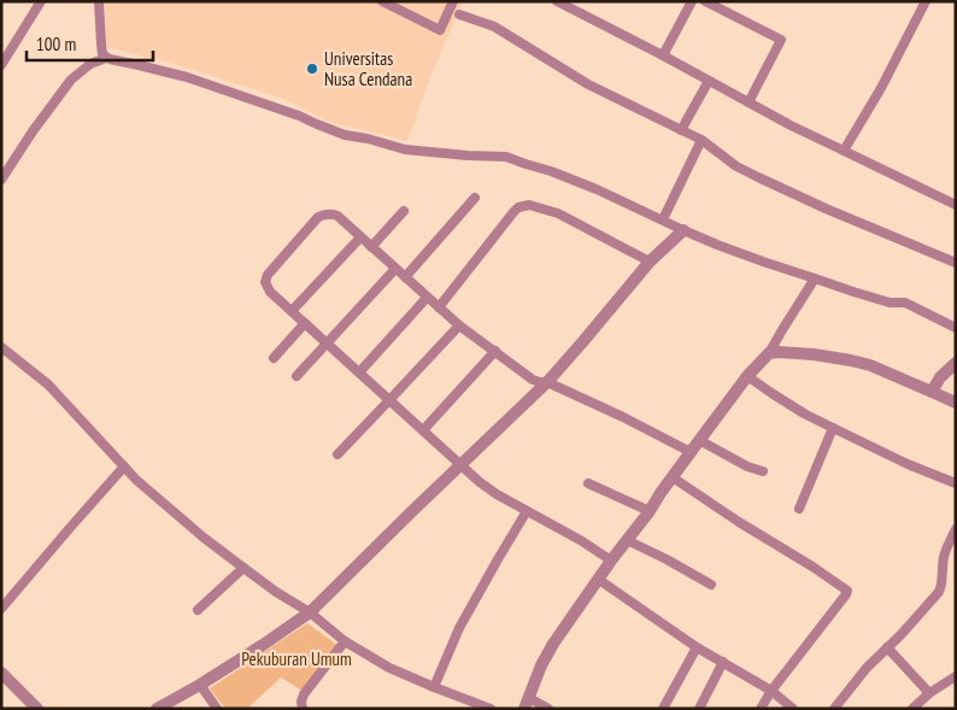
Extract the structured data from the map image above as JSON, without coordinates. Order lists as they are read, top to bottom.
{
  "parks": ["Pekuburan Umum"],
  "places": ["Universitas Nusa Cendana"],
  "scale_bar": "100 m"
}
